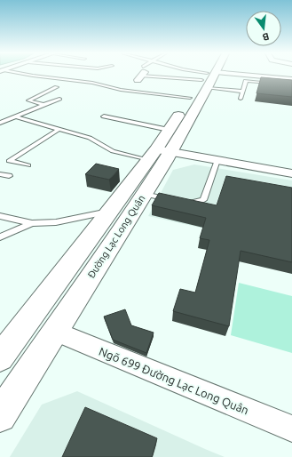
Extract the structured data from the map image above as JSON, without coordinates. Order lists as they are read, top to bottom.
{
  "streets": {
    "main road": ["Đường Lạc Long Quân"],
    "street": ["Ngõ 699 Đường Lạc Long Quân"]
  },
  "crossings": [
    ["Đường Lạc Long Quân", "Ngõ 699 Đường Lạc Long Quân"]
  ],
  "north": "bottom"
}
